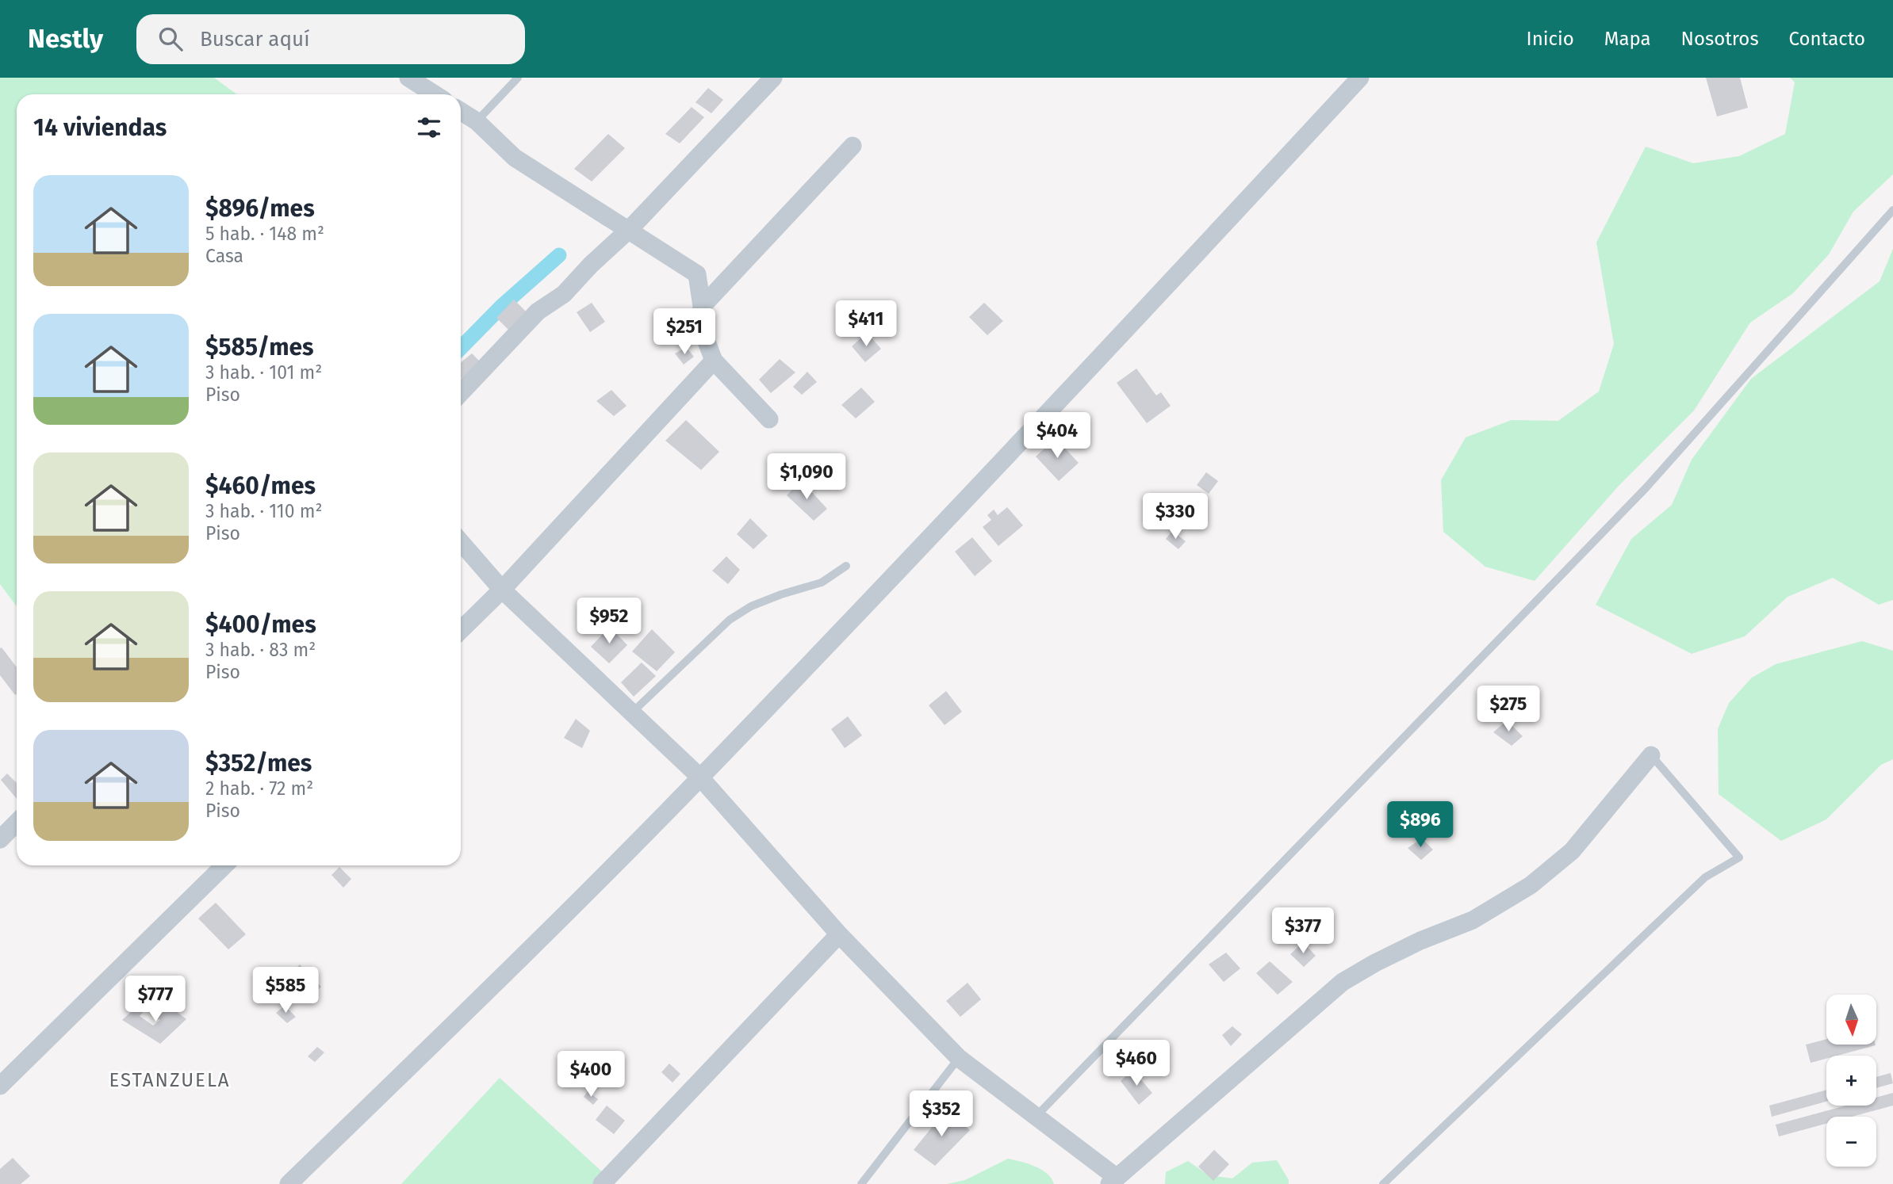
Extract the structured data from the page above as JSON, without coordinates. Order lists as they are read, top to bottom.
{
  "districts": ["ESTANZUELA"],
  "north": "bottom",
  "page": {
    "header": "Nestly",
    "search": "Buscar aquí",
    "nav": [
      "Inicio",
      "Mapa",
      "Nosotros",
      "Contacto"
    ],
    "heading": "14 viviendas",
    "list": [
      {
        "name": "$896/mes",
        "note": "5 hab. · 148 m² · Casa"
      },
      {
        "name": "$585/mes",
        "note": "3 hab. · 101 m² · Piso"
      },
      {
        "name": "$460/mes",
        "note": "3 hab. · 110 m² · Piso"
      },
      {
        "name": "$400/mes",
        "note": "3 hab. · 83 m² · Piso"
      },
      {
        "name": "$352/mes",
        "note": "2 hab. · 72 m² · Piso"
      }
    ],
    "price": [
      "$411",
      "$251",
      "$404",
      "$1,090",
      "$330",
      "$952",
      "$275",
      "$896",
      "$377",
      "$585",
      "$777",
      "$460",
      "$400",
      "$352"
    ],
    "map_buttons": ["+", "−"]
  }
}
